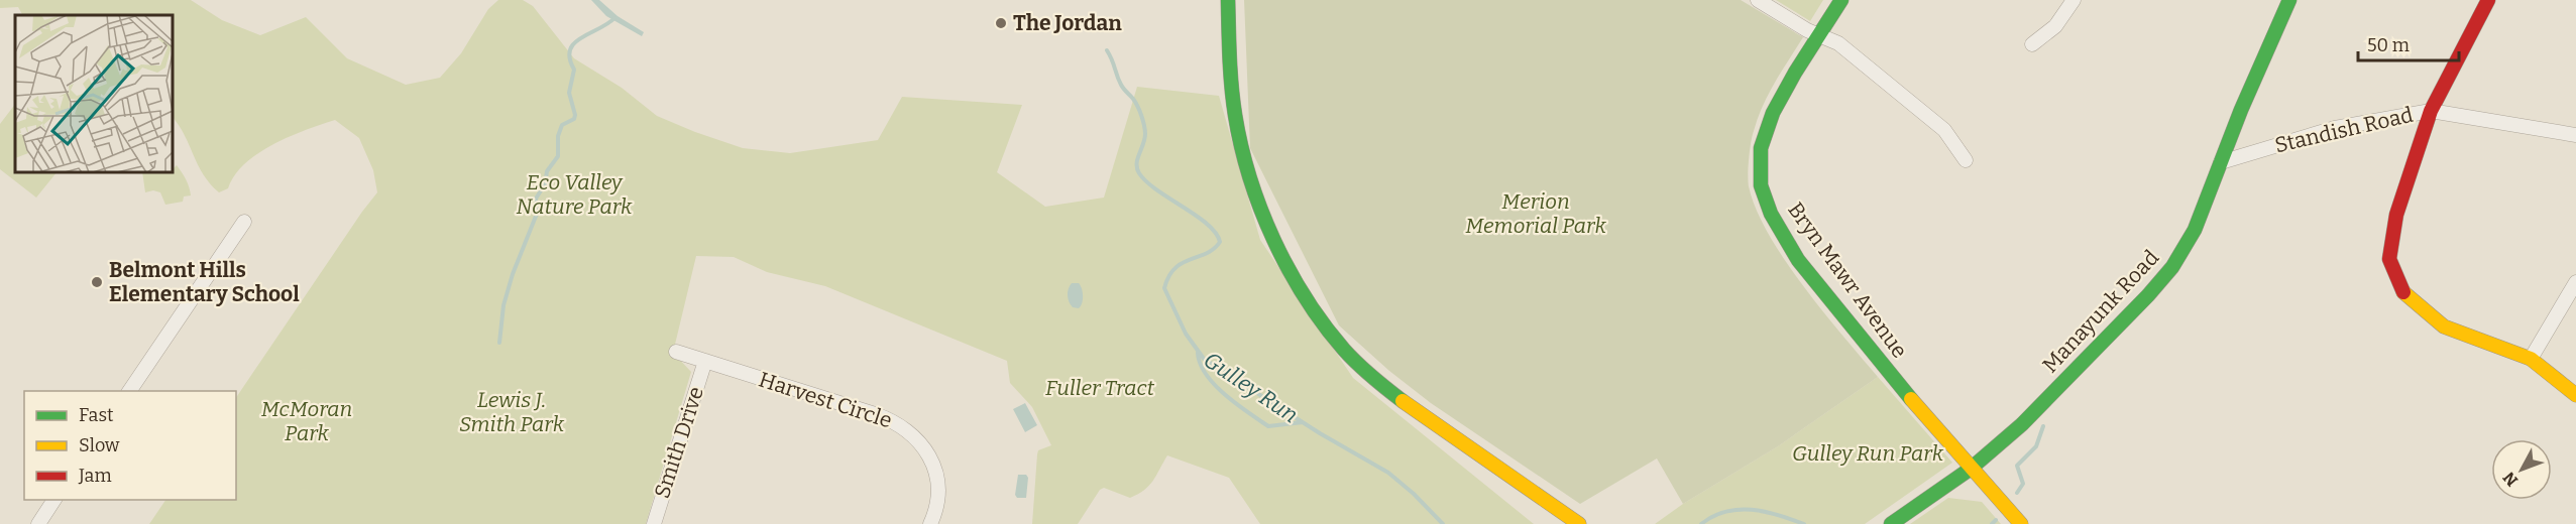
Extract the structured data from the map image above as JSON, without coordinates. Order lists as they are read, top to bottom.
{
  "streets": {
    "street": [
      "Standish Road",
      "Bryn Mawr Avenue",
      "Manayunk Road",
      "Harvest Circle",
      "Smith Drive"
    ]
  },
  "crossings": [
    ["Standish Road", "Manayunk Road"],
    ["Bryn Mawr Avenue", "Manayunk Road"],
    ["Harvest Circle", "Smith Drive"]
  ],
  "water": ["Gulley Run"],
  "parks": [
    "Eco Valley Nature Park",
    "Merion Memorial Park",
    "Fuller Tract",
    "Lewis J. Smith Park",
    "McMoran Park",
    "Gulley Run Park"
  ],
  "places": ["The Jordan", "Belmont Hills Elementary School"],
  "legend": ["Fast", "Slow", "Jam"],
  "scale_bar": "50 m",
  "north": "bottom left"
}
